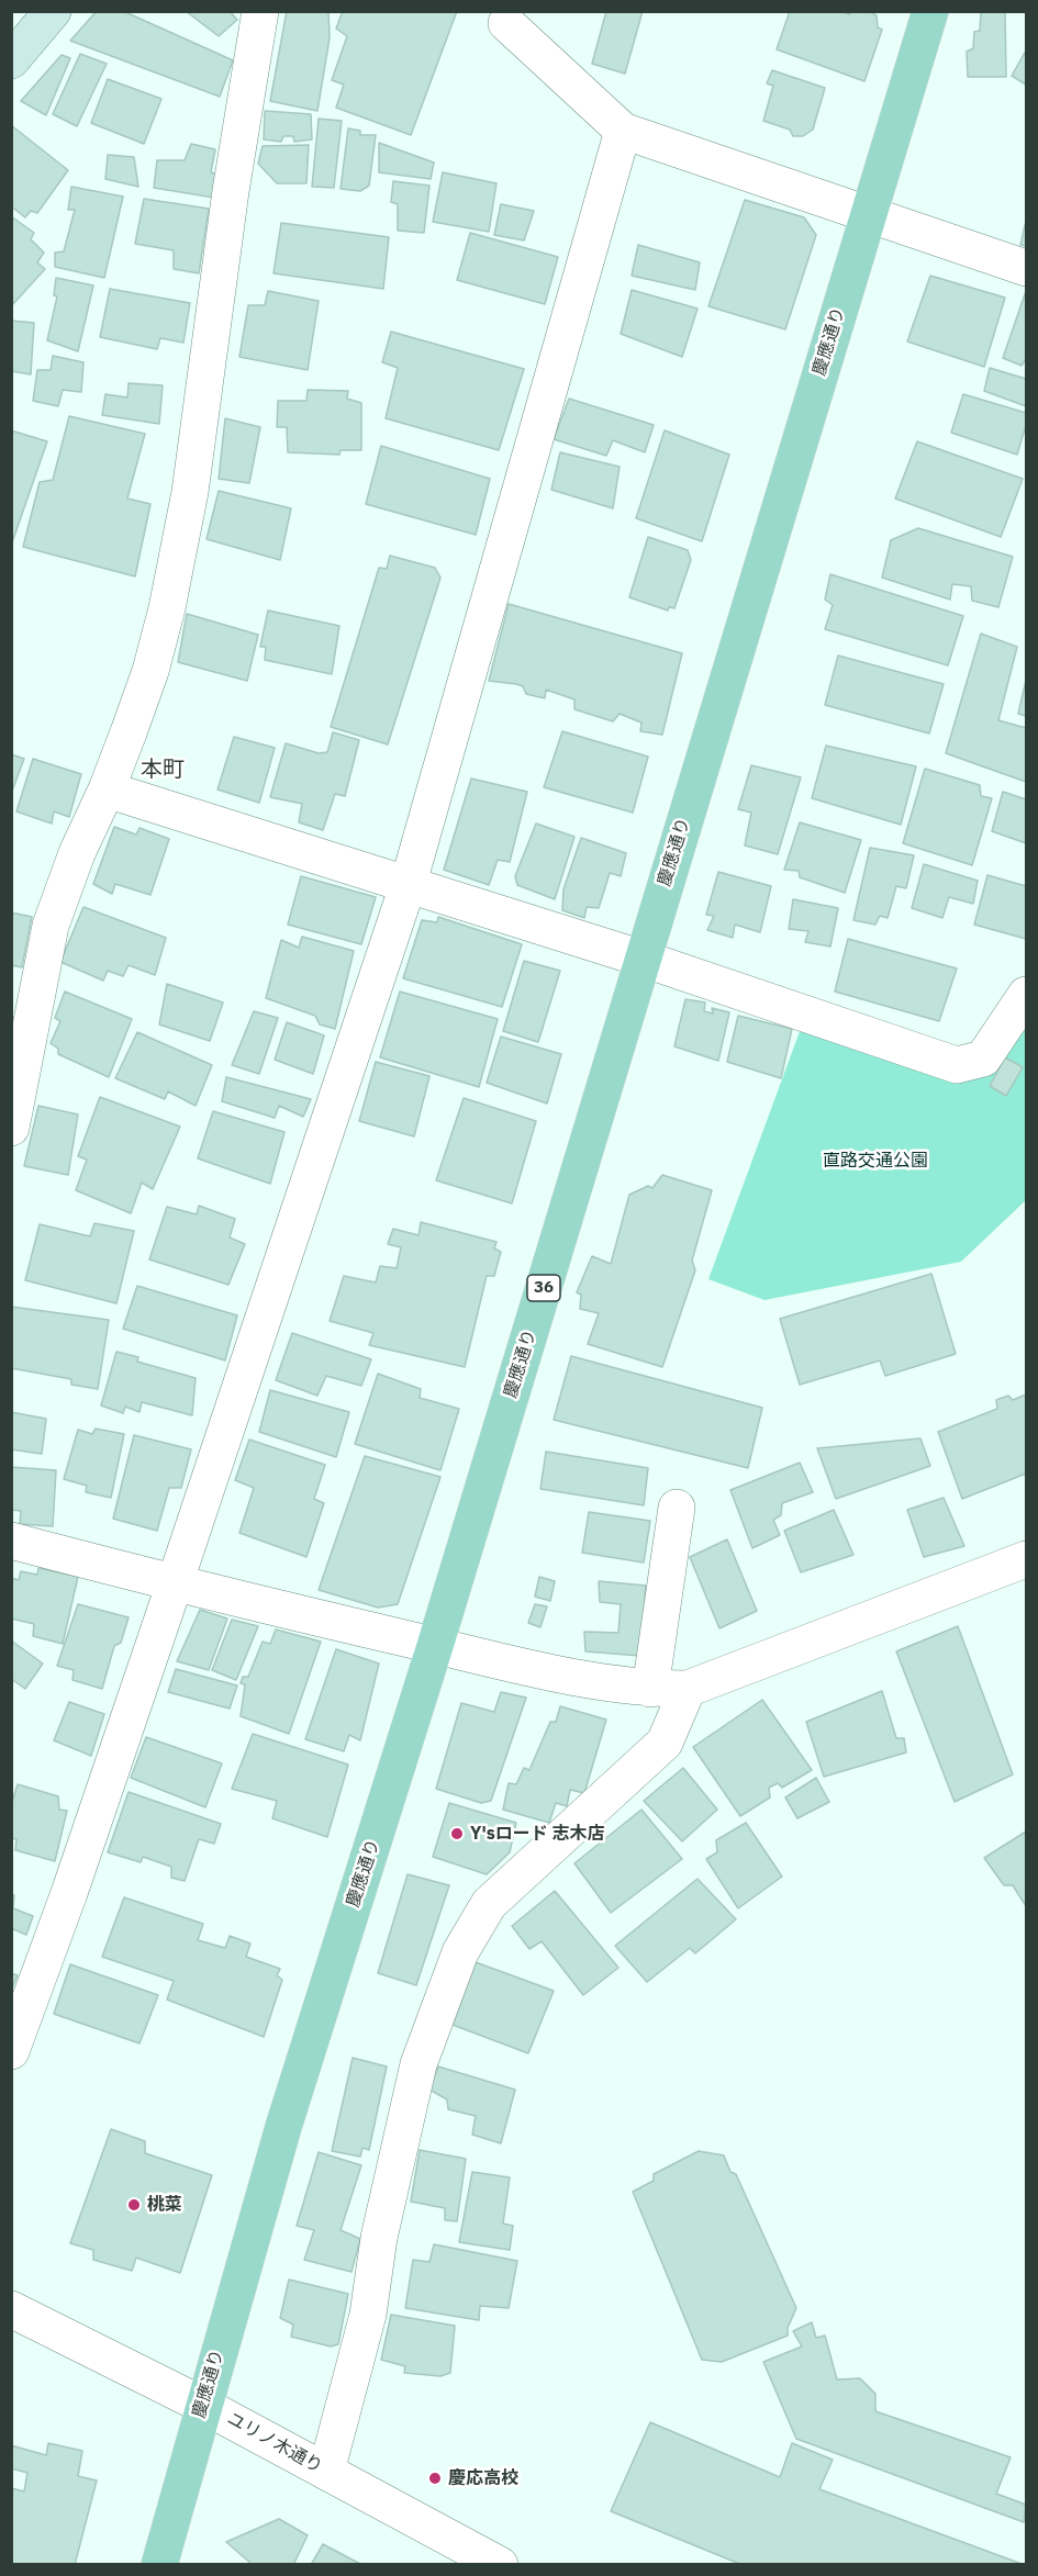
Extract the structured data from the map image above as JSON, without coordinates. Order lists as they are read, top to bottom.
{
  "streets": {
    "main road": ["慶應通り", "36"],
    "street": ["ユリノ木通り"]
  },
  "crossings": [
    ["慶應通り", "ユリノ木通り"]
  ],
  "districts": ["本町"],
  "parks": ["直路交通公園"],
  "places": ["Y'sロード 志木店", "桃菜", "慶応高校"]
}
